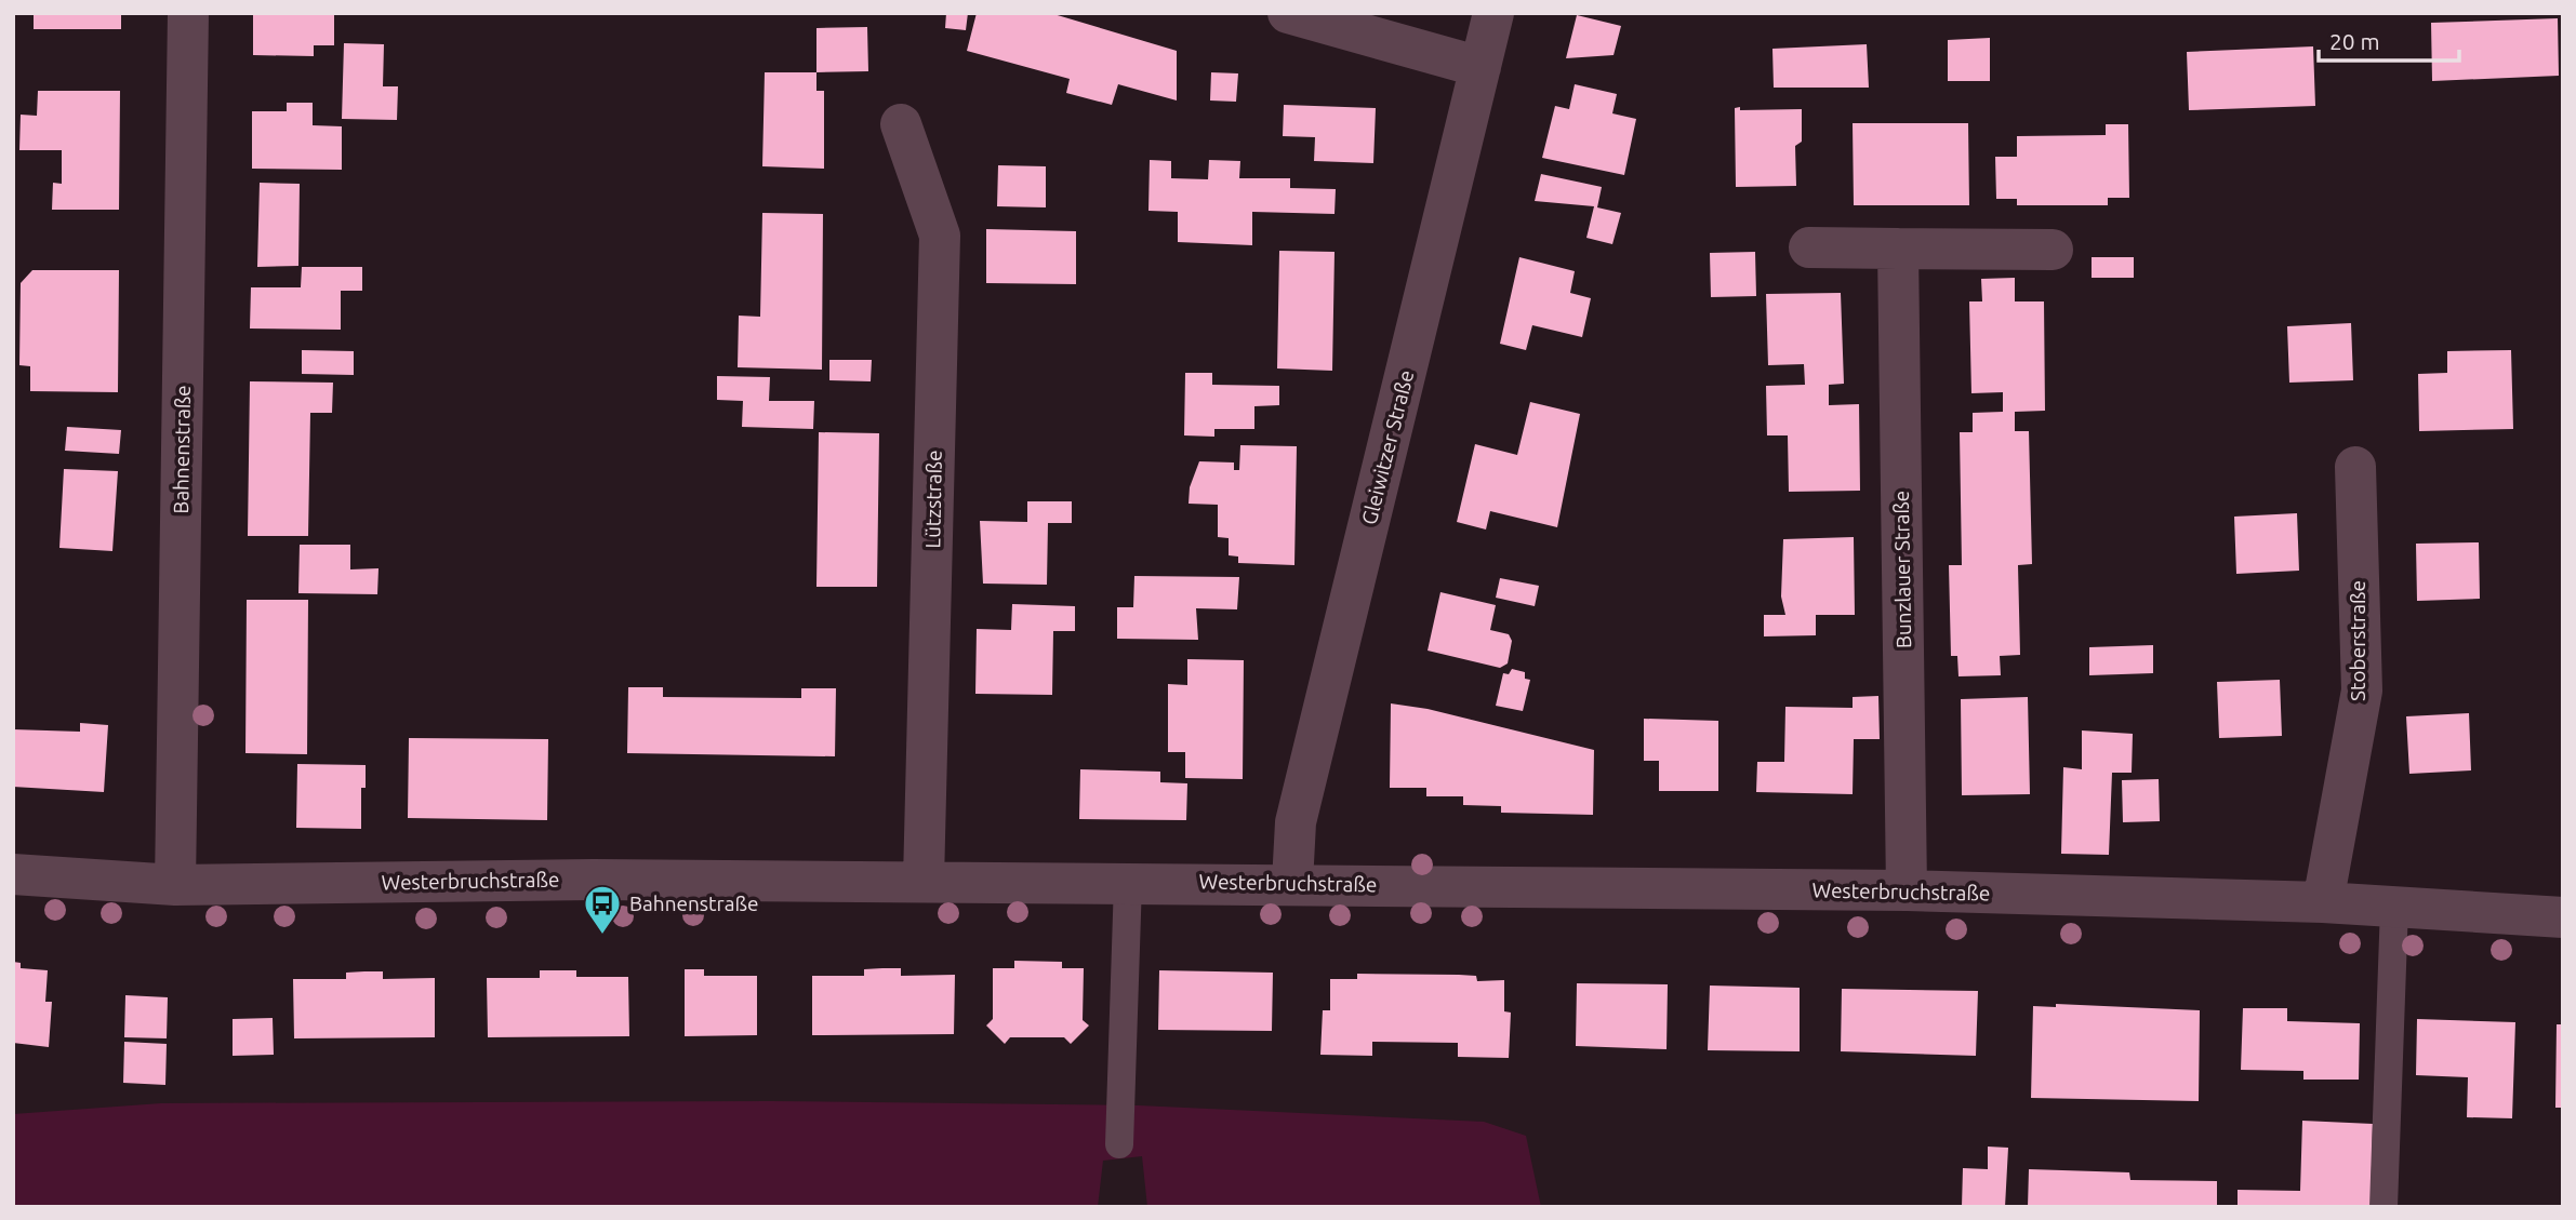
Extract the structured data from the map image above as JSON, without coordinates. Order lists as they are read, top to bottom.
{
  "streets": {
    "street": [
      "Gleiwitzer Straße",
      "Bahnenstraße",
      "Lützstraße",
      "Bunzlauer Straße",
      "Stoberstraße",
      "Westerbruchstraße"
    ]
  },
  "crossings": [
    ["Gleiwitzer Straße", "Westerbruchstraße"],
    ["Bahnenstraße", "Westerbruchstraße"],
    ["Lützstraße", "Westerbruchstraße"],
    ["Bunzlauer Straße", "Westerbruchstraße"],
    ["Stoberstraße", "Westerbruchstraße"]
  ],
  "places": {
    "bus stop": ["Bahnenstraße"]
  },
  "scale_bar": "20 m"
}
